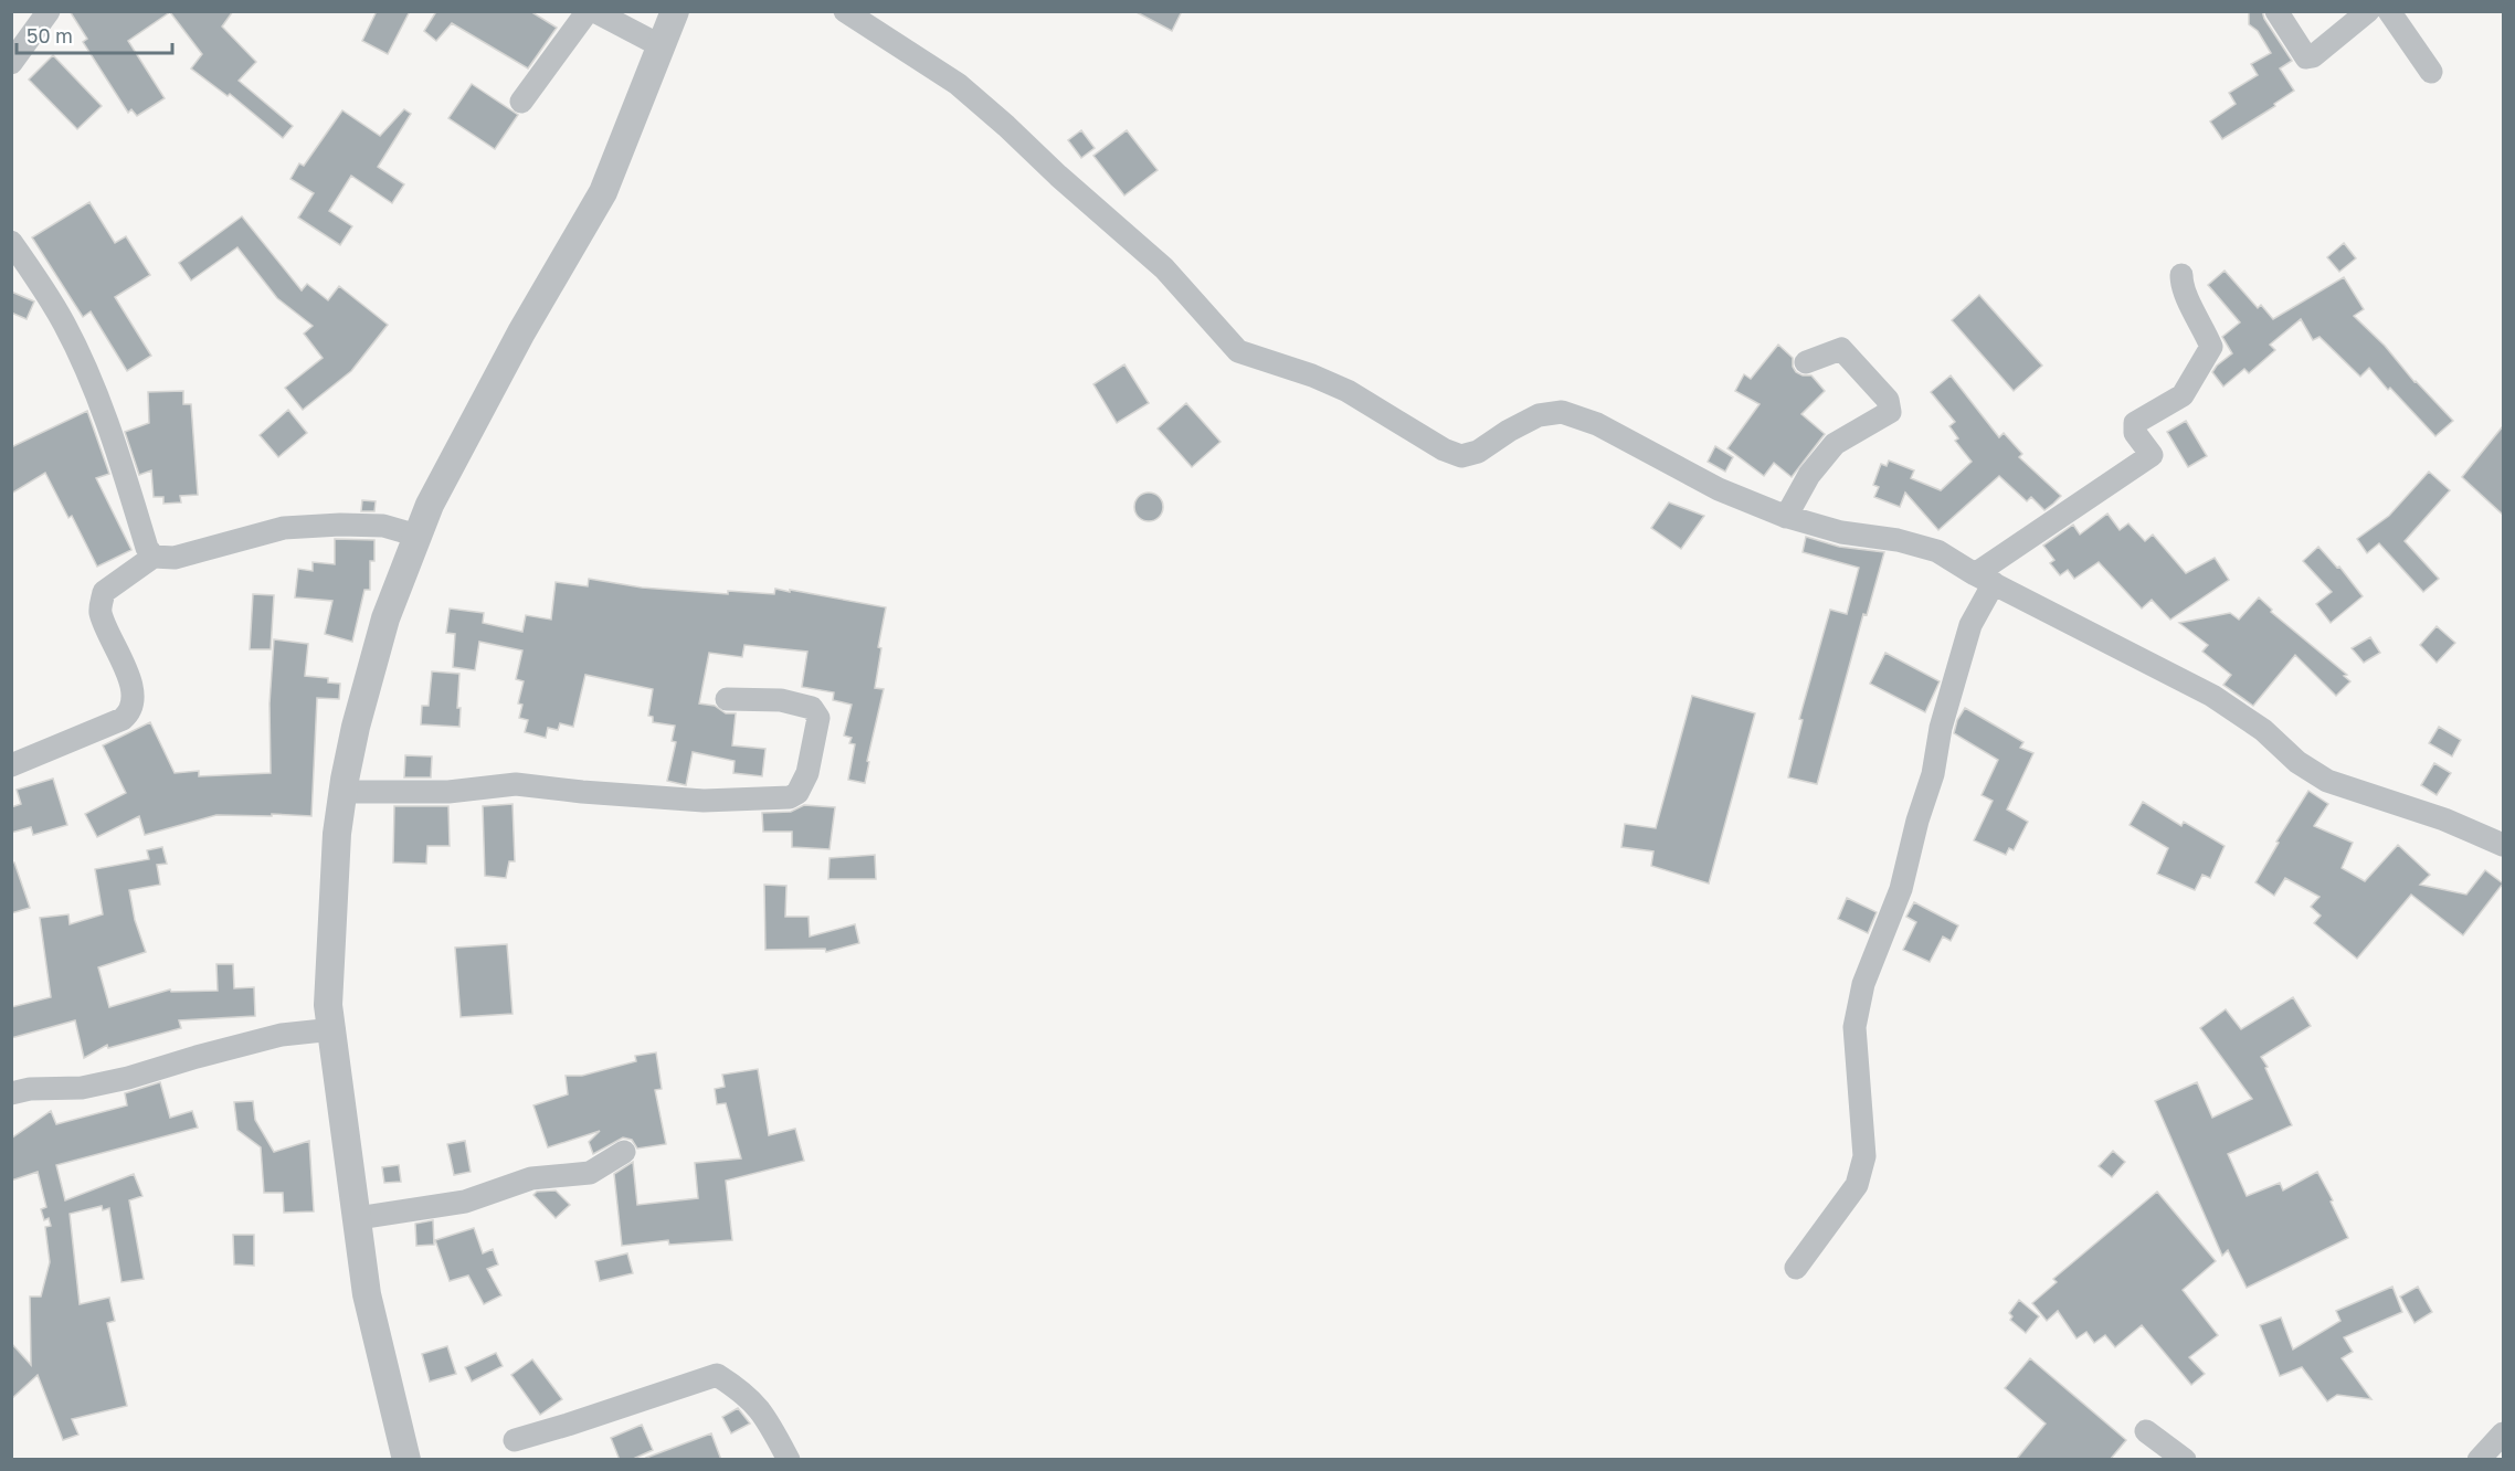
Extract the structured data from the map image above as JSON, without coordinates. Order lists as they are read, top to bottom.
{
  "scale_bar": "50 m"
}
